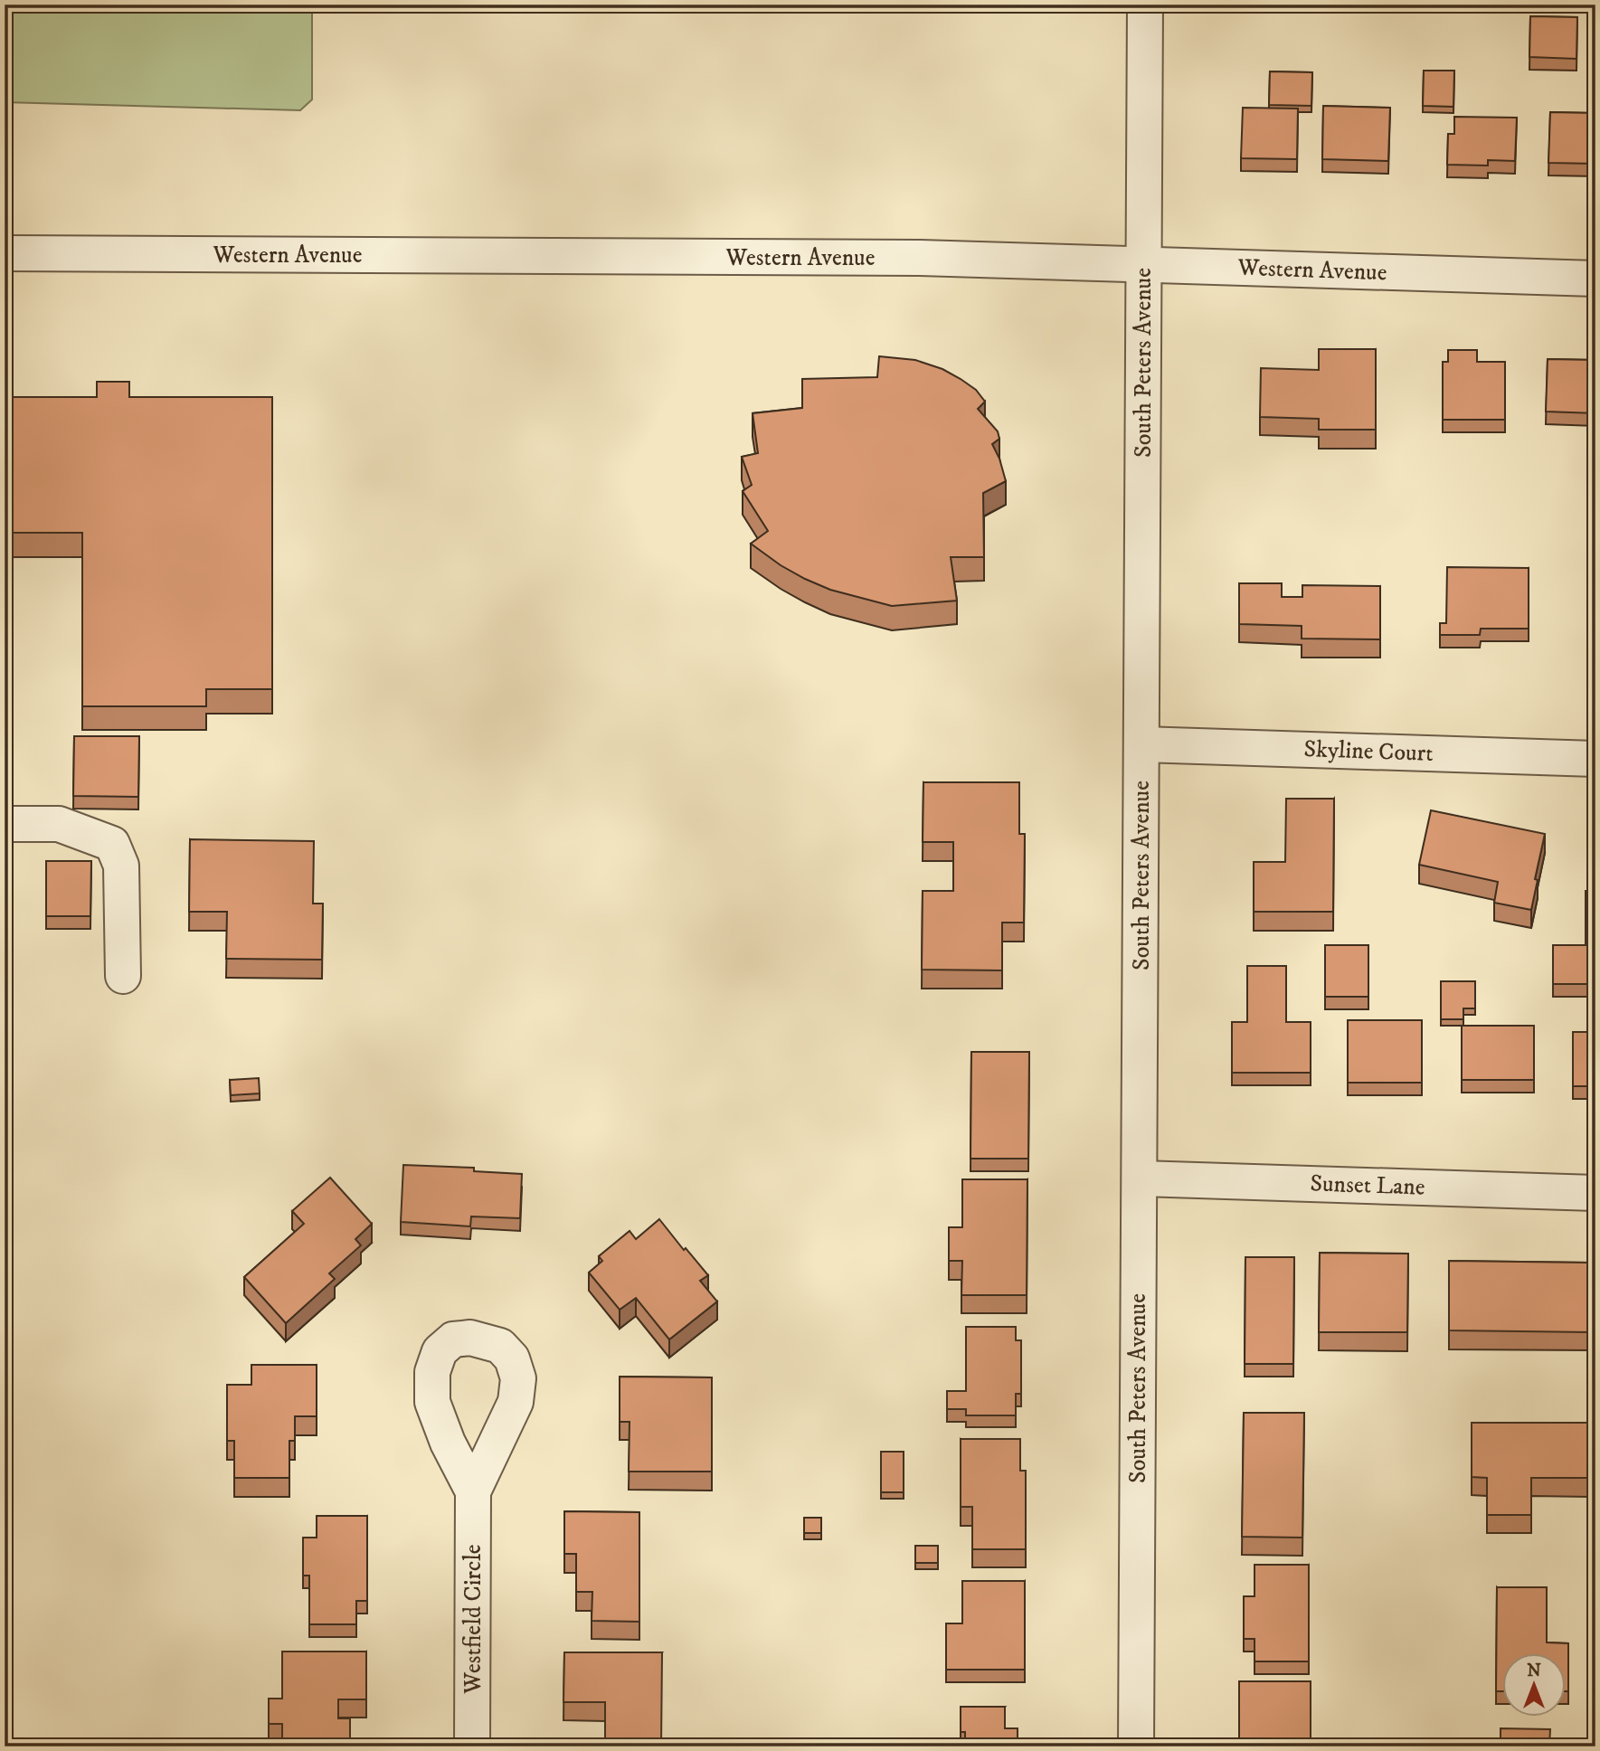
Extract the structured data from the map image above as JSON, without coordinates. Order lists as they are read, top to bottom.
{
  "streets": {
    "street": [
      "Western Avenue",
      "South Peters Avenue",
      "Skyline Court",
      "Sunset Lane",
      "Westfield Circle"
    ]
  },
  "crossings": [
    ["Western Avenue", "South Peters Avenue"],
    ["South Peters Avenue", "Skyline Court"],
    ["South Peters Avenue", "Sunset Lane"]
  ],
  "north": "top"
}
